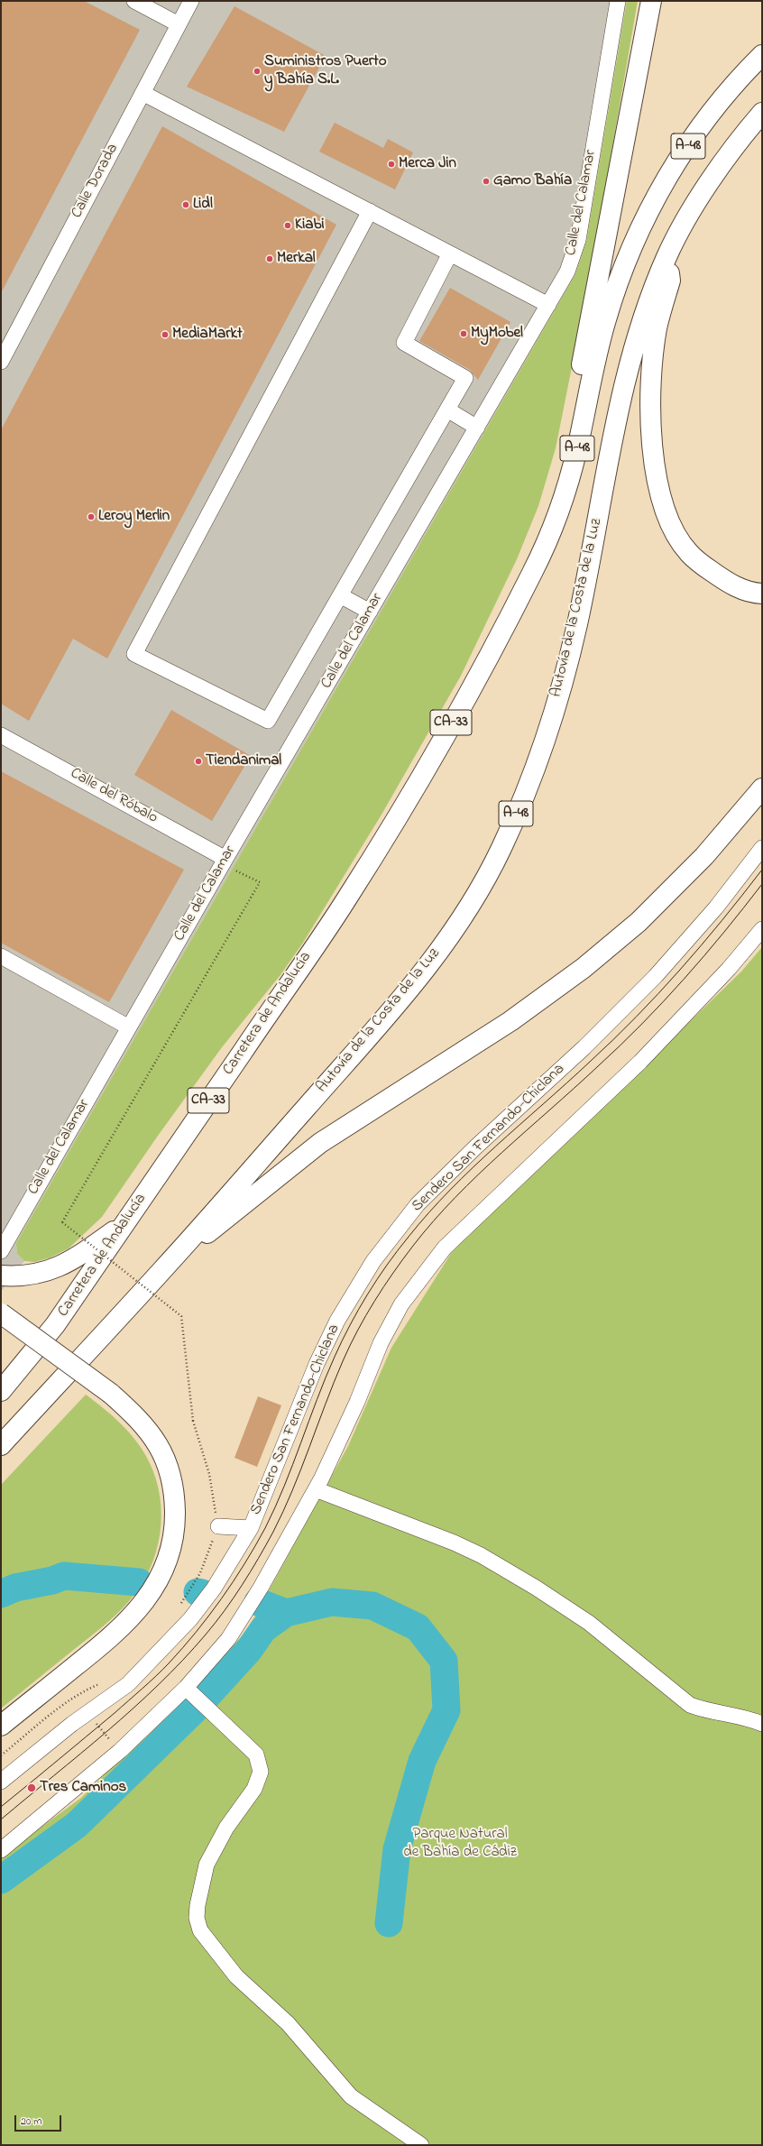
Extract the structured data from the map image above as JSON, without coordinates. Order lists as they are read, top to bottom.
{
  "streets": {
    "highway": [
      "A-48",
      "Autovía de la Costa de la Luz",
      "CA-33",
      "Carretera de Andalucía"
    ],
    "street": [
      "Calle Dorada",
      "Calle del Calamar",
      "Calle del Róbalo",
      "Sendero San Fernando-Chiclana"
    ]
  },
  "crossings": [
    ["A-48", "Carretera de Andalucía"],
    ["Calle del Calamar", "Calle del Róbalo"]
  ],
  "parks": ["Parque Natural de Bahía de Cádiz"],
  "places": [
    "Suministros Puerto y Bahía S.L.",
    "Merca Jin",
    "Gamo Bahía",
    "Lidl",
    "Kiabi",
    "Merkal",
    "MyMobel",
    "MediaMarkt",
    "Leroy Merlin",
    "Tiendanimal",
    "Tres Caminos"
  ],
  "scale_bar": "20 m"
}
